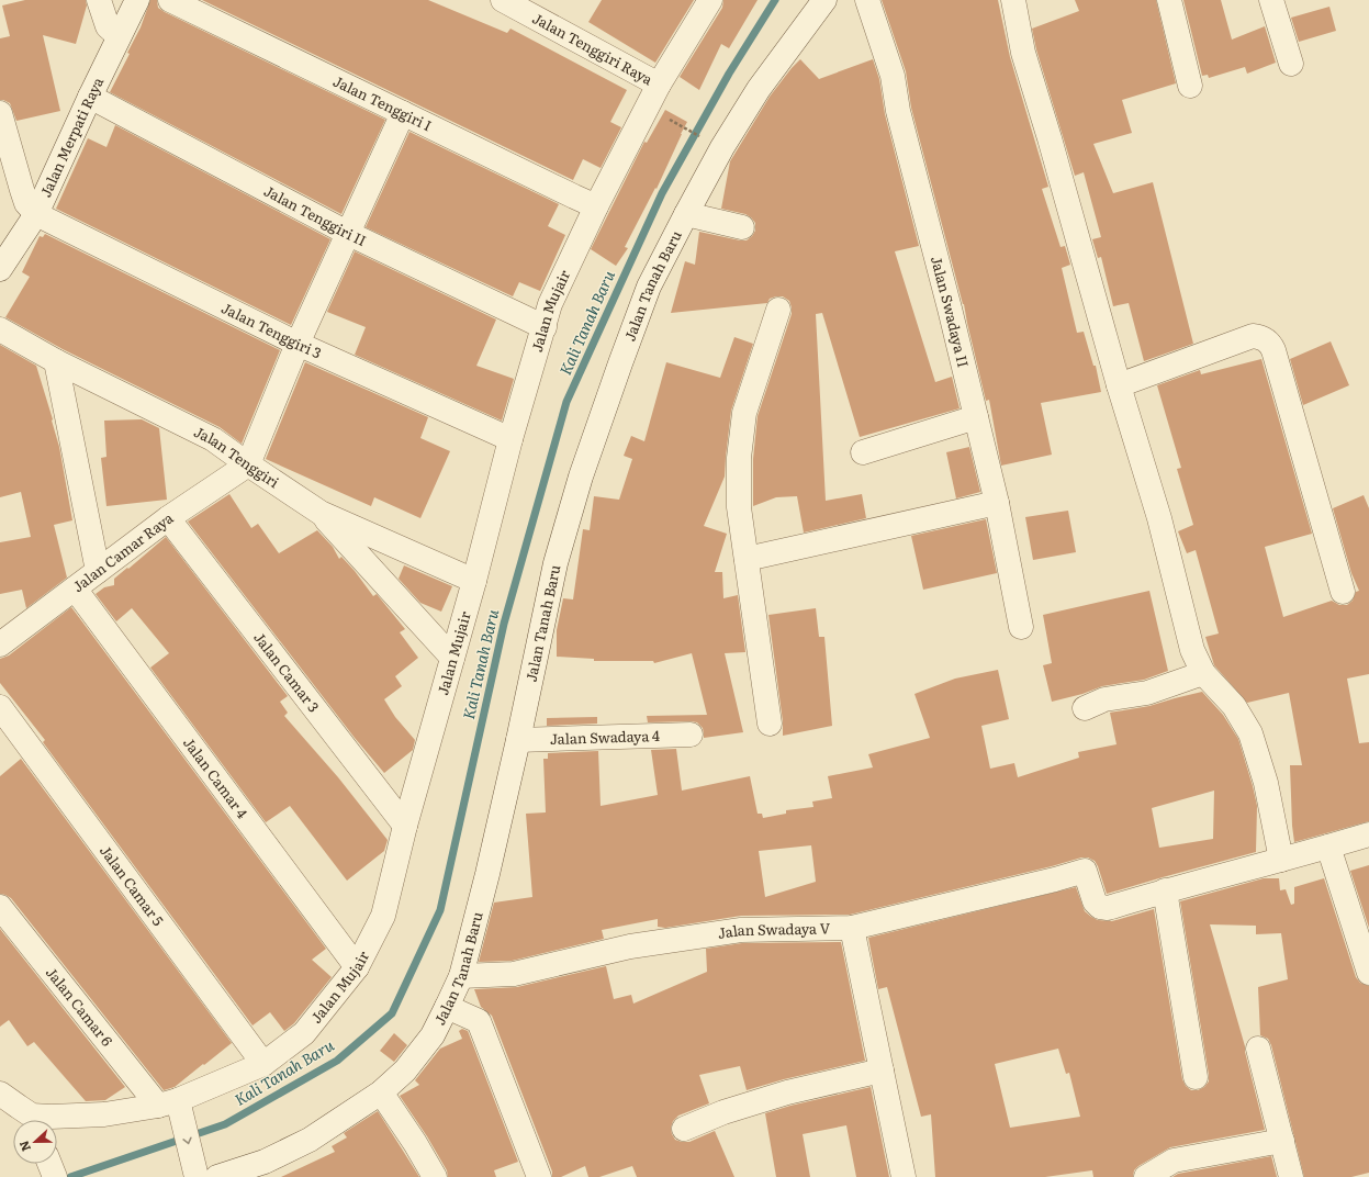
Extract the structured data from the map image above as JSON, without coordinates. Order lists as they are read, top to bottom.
{
  "streets": {
    "street": [
      "Jalan Tenggiri Raya",
      "Jalan Tenggiri I",
      "Jalan Merpati Raya",
      "Jalan Tenggiri II",
      "Jalan Tanah Baru",
      "Jalan Mujair",
      "Jalan Swadaya II",
      "Jalan Tenggiri 3",
      "Jalan Tenggiri",
      "Jalan Camar Raya",
      "Jalan Camar 3",
      "Jalan Swadaya 4",
      "Jalan Camar 4",
      "Jalan Camar 5",
      "Jalan Swadaya V",
      "Jalan Camar 6"
    ]
  },
  "crossings": [
    ["Jalan Tenggiri Raya", "Jalan Mujair"],
    ["Jalan Tenggiri I", "Jalan Mujair"],
    ["Jalan Merpati Raya", "Jalan Tenggiri II"],
    ["Jalan Merpati Raya", "Jalan Tenggiri 3"],
    ["Jalan Tenggiri II", "Jalan Mujair"],
    ["Jalan Tanah Baru", "Jalan Swadaya 4"],
    ["Jalan Tanah Baru", "Jalan Swadaya V"],
    ["Jalan Mujair", "Jalan Tenggiri 3"],
    ["Jalan Mujair", "Jalan Tenggiri"],
    ["Jalan Mujair", "Jalan Camar 3"],
    ["Jalan Mujair", "Jalan Camar 4"],
    ["Jalan Mujair", "Jalan Camar 5"],
    ["Jalan Mujair", "Jalan Camar 6"],
    ["Jalan Tenggiri", "Jalan Camar Raya"],
    ["Jalan Camar Raya", "Jalan Camar 3"],
    ["Jalan Camar Raya", "Jalan Camar 4"]
  ],
  "water": ["Kali Tanah Baru"],
  "north": "left"
}
